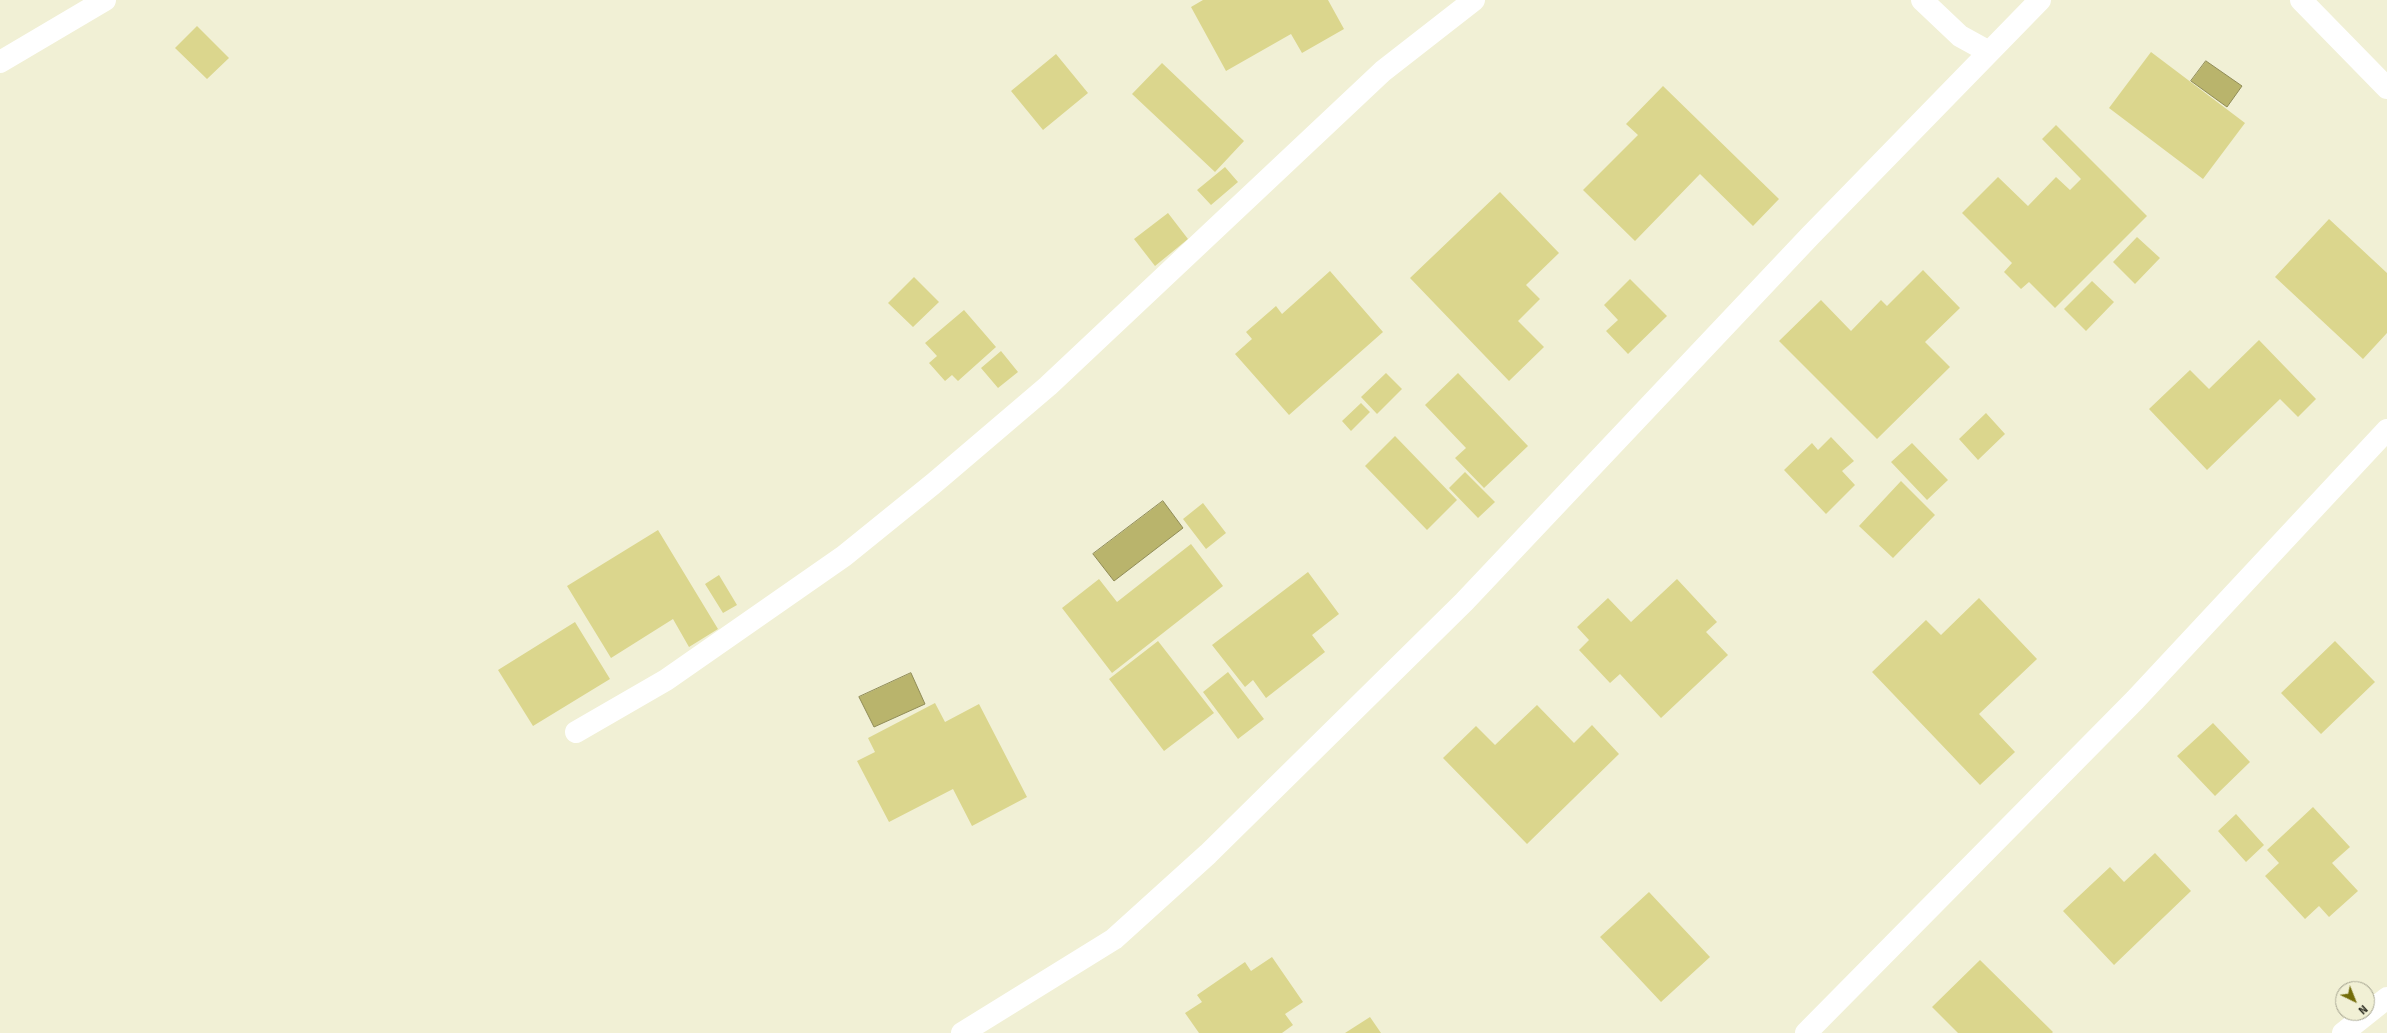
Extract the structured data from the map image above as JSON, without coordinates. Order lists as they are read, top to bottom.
{
  "north": "bottom right"
}
